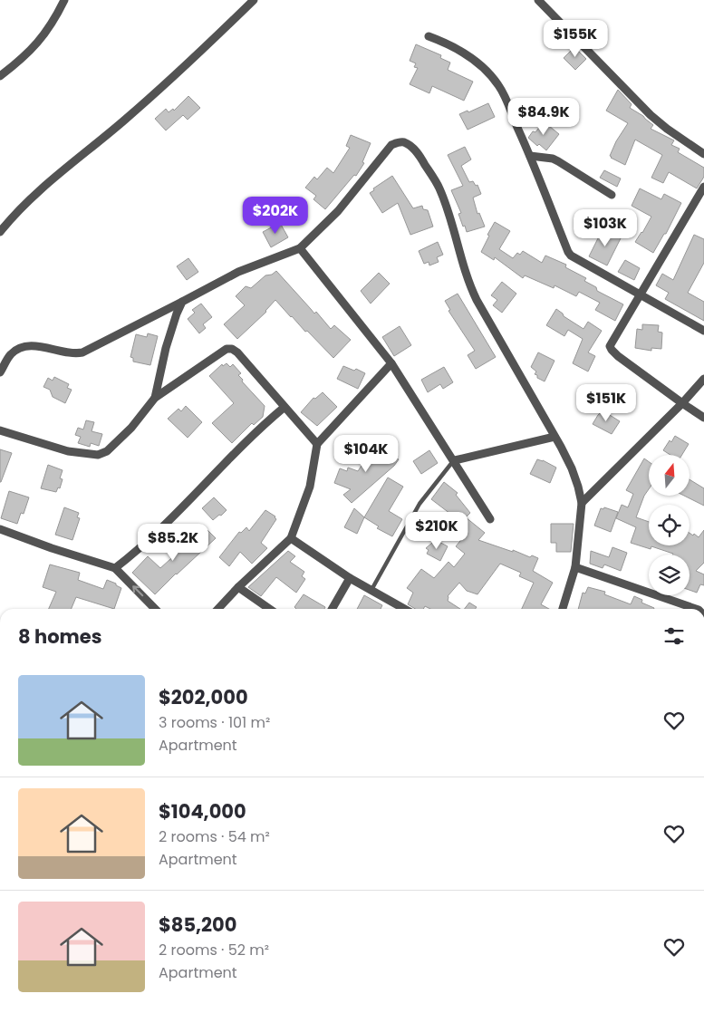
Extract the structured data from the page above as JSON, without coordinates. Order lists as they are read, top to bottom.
{
  "north": "top",
  "page": {
    "price": [
      "$155K",
      "$84.9K",
      "$202K",
      "$103K",
      "$151K",
      "$104K",
      "$210K",
      "$85.2K"
    ],
    "heading": "8 homes",
    "list": [
      {
        "name": "$202,000",
        "note": "3 rooms · 101 m² · Apartment"
      },
      {
        "name": "$104,000",
        "note": "2 rooms · 54 m² · Apartment"
      },
      {
        "name": "$85,200",
        "note": "2 rooms · 52 m² · Apartment"
      }
    ]
  }
}
